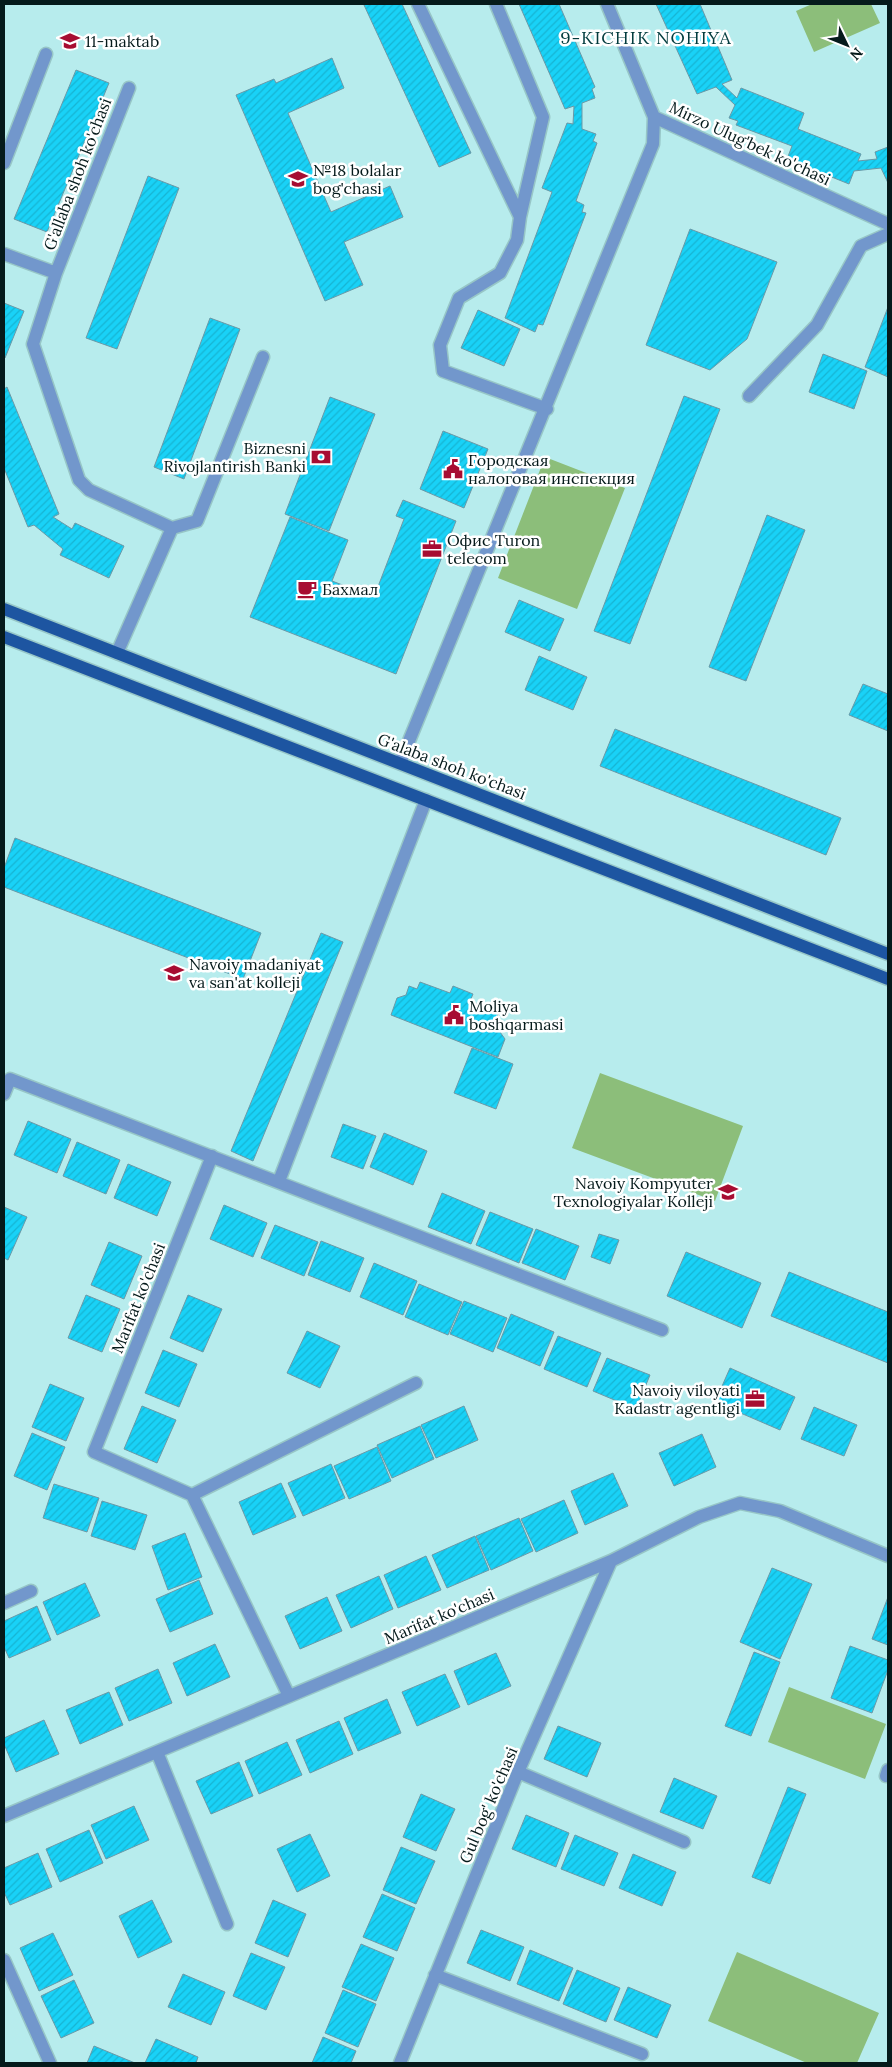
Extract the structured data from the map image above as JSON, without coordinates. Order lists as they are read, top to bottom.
{
  "streets": {
    "main road": ["G'alaba shoh ko'chasi"],
    "street": [
      "Mirzo Ulug'bek ko'chasi",
      "G'allaba shoh ko'chasi",
      "Marifat ko'chasi",
      "Gul bog' ko'chasi"
    ]
  },
  "crossings": [
    ["Marifat ko'chasi", "Gul bog' ko'chasi"]
  ],
  "districts": ["9-KICHIK NOHIYA"],
  "places": {
    "school or university": [
      "11-maktab",
      "№18 bolalar bog'chasi",
      "Navoiy madaniyat va san'at kolleji",
      "Navoiy Kompyuter Texnologiyalar Kolleji"
    ],
    "bank": ["Biznesni Rivojlantirish Banki"],
    "public building": ["Городская налоговая инспекция", "Moliya boshqarmasi"],
    "office": ["Офис Turon telecom", "Navoiy viloyati Kadastr agentligi"],
    "cafe": ["Бахмал"]
  },
  "north": "bottom right"
}
